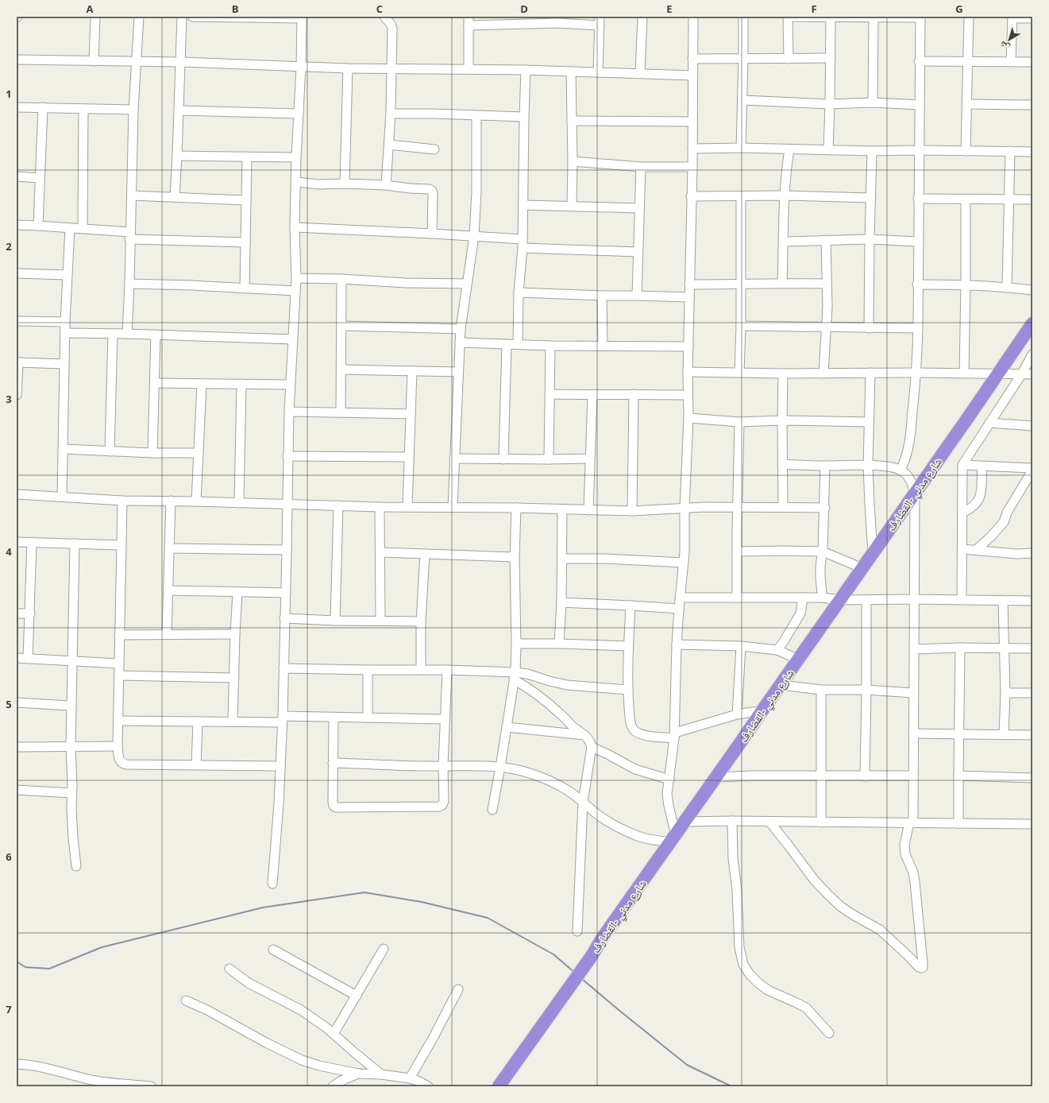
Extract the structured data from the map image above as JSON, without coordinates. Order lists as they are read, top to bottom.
{
  "streets": {
    "highway": ["شارع مدني -القضارف"]
  },
  "north": "bottom left",
  "grid": {
    "columns": [
      "A",
      "B",
      "C",
      "D",
      "E",
      "F",
      "G"
    ],
    "rows": [
      "1",
      "2",
      "3",
      "4",
      "5",
      "6",
      "7"
    ]
  }
}
